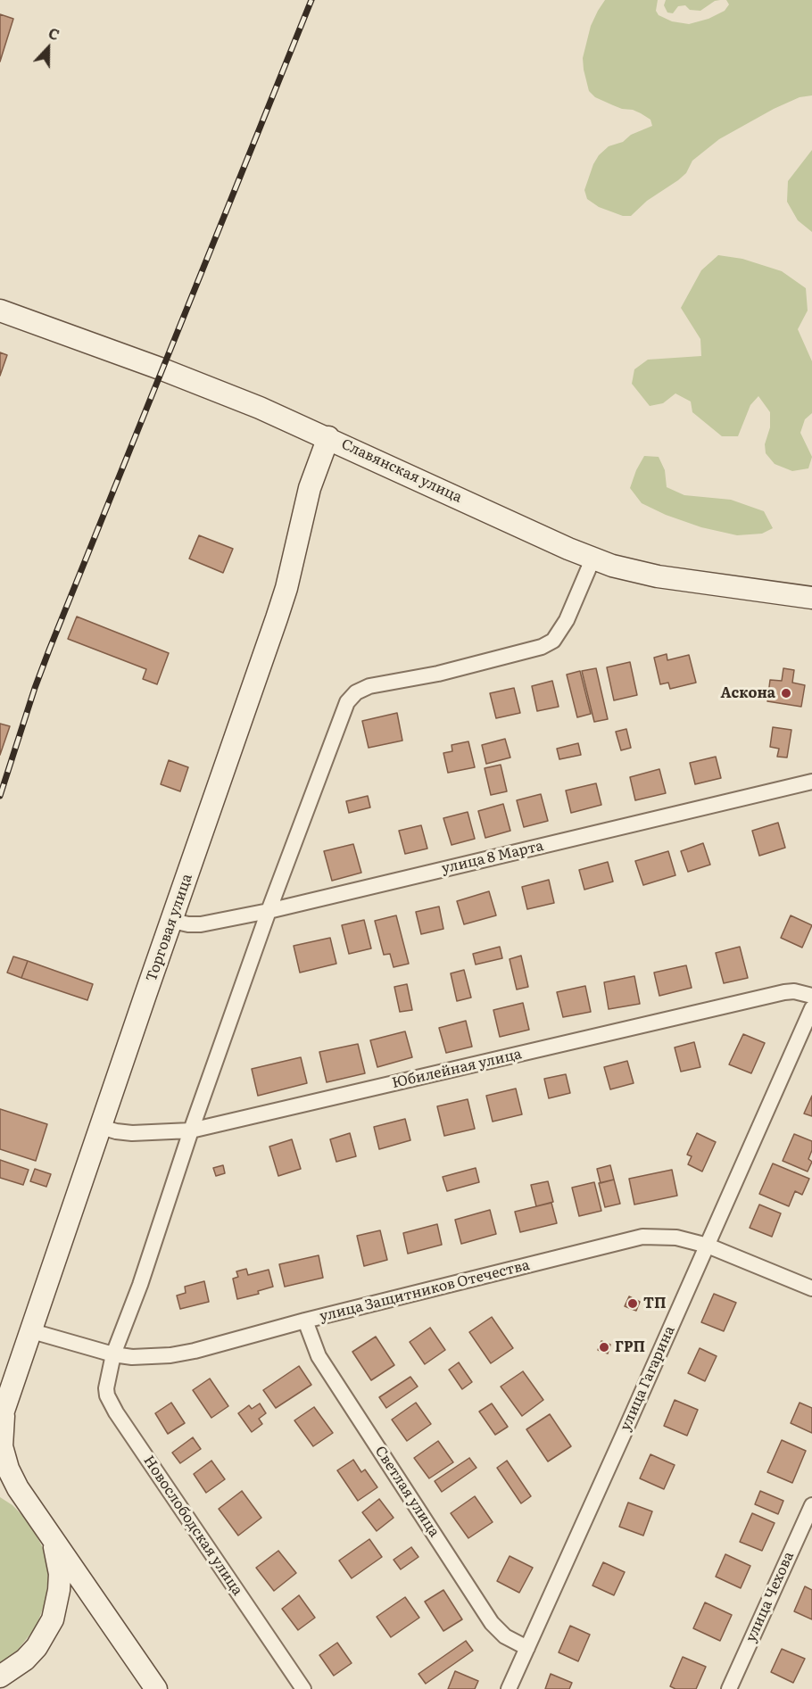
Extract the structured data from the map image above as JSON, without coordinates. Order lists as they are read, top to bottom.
{
  "streets": {
    "street": [
      "Славянская улица",
      "улица 8 Марта",
      "Торговая улица",
      "Юбилейная улица",
      "улица Защитников Отечества",
      "улица Гагарина",
      "Светлая улица",
      "Новослободская улица",
      "улица Чехова"
    ]
  },
  "crossings": [
    ["Славянская улица", "Торговая улица"],
    ["Славянская улица", "Новослободская улица"],
    ["улица 8 Марта", "Торговая улица"],
    ["улица 8 Марта", "Новослободская улица"],
    ["Торговая улица", "Юбилейная улица"],
    ["Торговая улица", "улица Защитников Отечества"],
    ["Юбилейная улица", "Новослободская улица"],
    ["улица Защитников Отечества", "улица Гагарина"],
    ["улица Защитников Отечества", "Светлая улица"],
    ["улица Защитников Отечества", "Новослободская улица"],
    ["улица Гагарина", "Светлая улица"]
  ],
  "places": ["Аскона", "ТП", "ГРП"],
  "north": "top"
}
